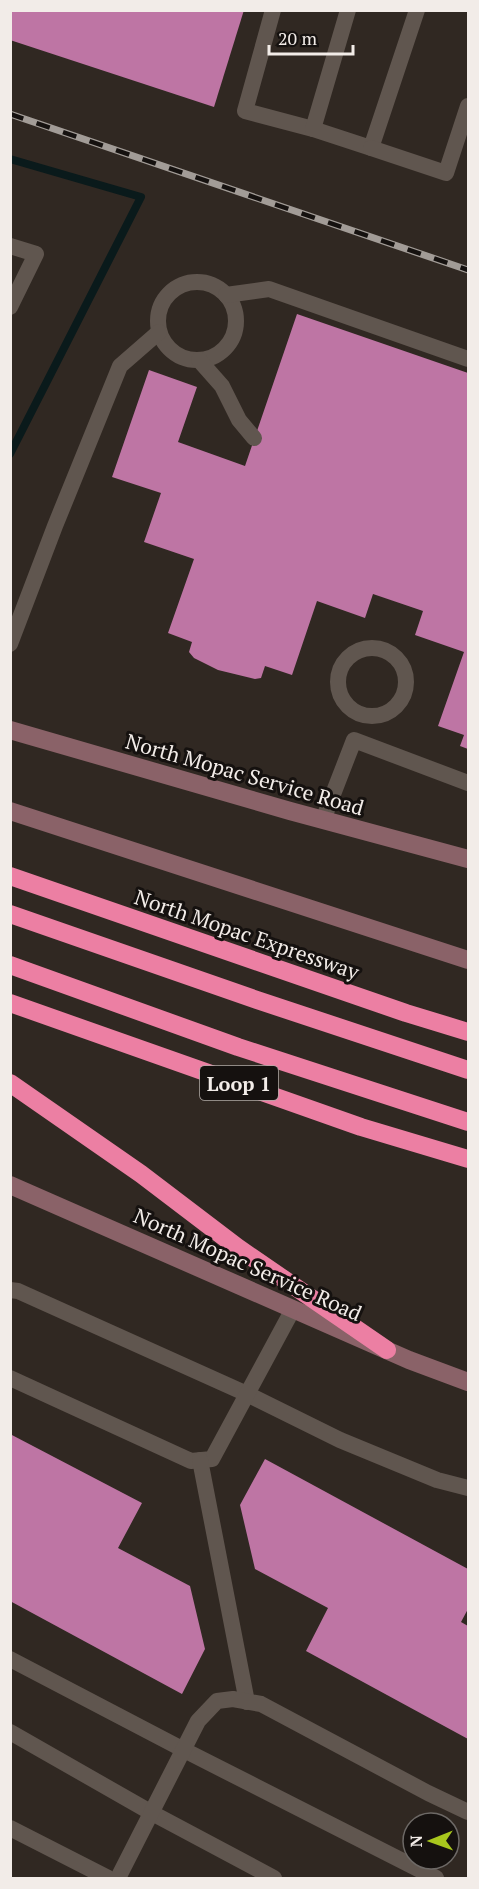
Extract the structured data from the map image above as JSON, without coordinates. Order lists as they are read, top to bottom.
{
  "streets": {
    "highway": ["North Mopac Expressway", "Loop 1"],
    "main road": ["North Mopac Service Road"]
  },
  "scale_bar": "20 m",
  "north": "left"
}
